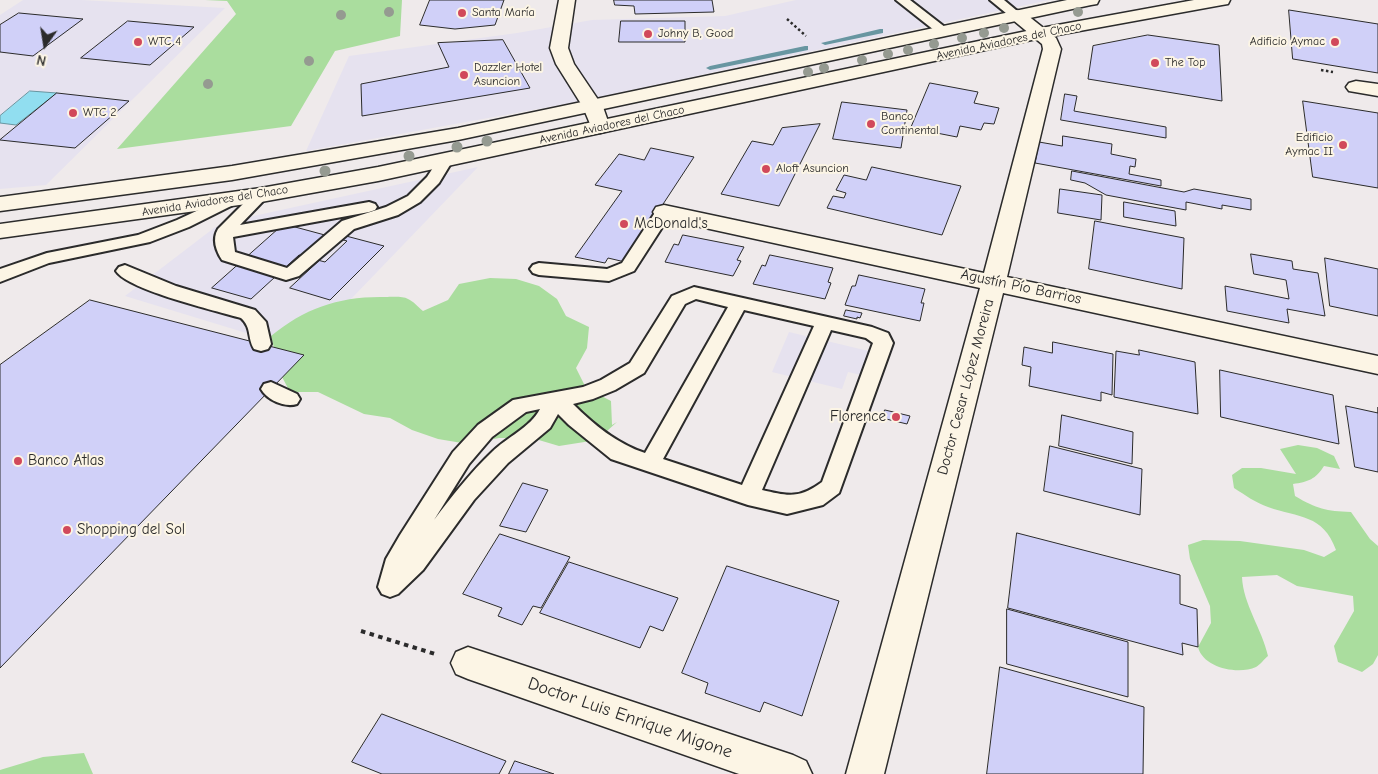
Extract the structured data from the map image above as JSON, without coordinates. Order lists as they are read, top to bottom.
{
  "streets": {
    "main road": [
      "Avenida Aviadores del Chaco",
      "Agustín Pío Barrios",
      "Doctor Cesar López Moreira",
      "Doctor Luis Enrique Migone"
    ]
  },
  "crossings": [
    ["Avenida Aviadores del Chaco", "Doctor Cesar López Moreira"],
    ["Agustín Pío Barrios", "Doctor Cesar López Moreira"]
  ],
  "places": [
    "Santa María",
    "Johny B, Good",
    "WTC 4",
    "Adificio Aymac",
    "The Top",
    "Dazzler Hotel Asuncion",
    "WTC 2",
    "Banco Continental",
    "Edificio Aymac II",
    "Aloft Asuncion",
    "McDonald's",
    "Florence",
    "Banco Atlas",
    "Shopping del Sol"
  ],
  "north": "bottom"
}
